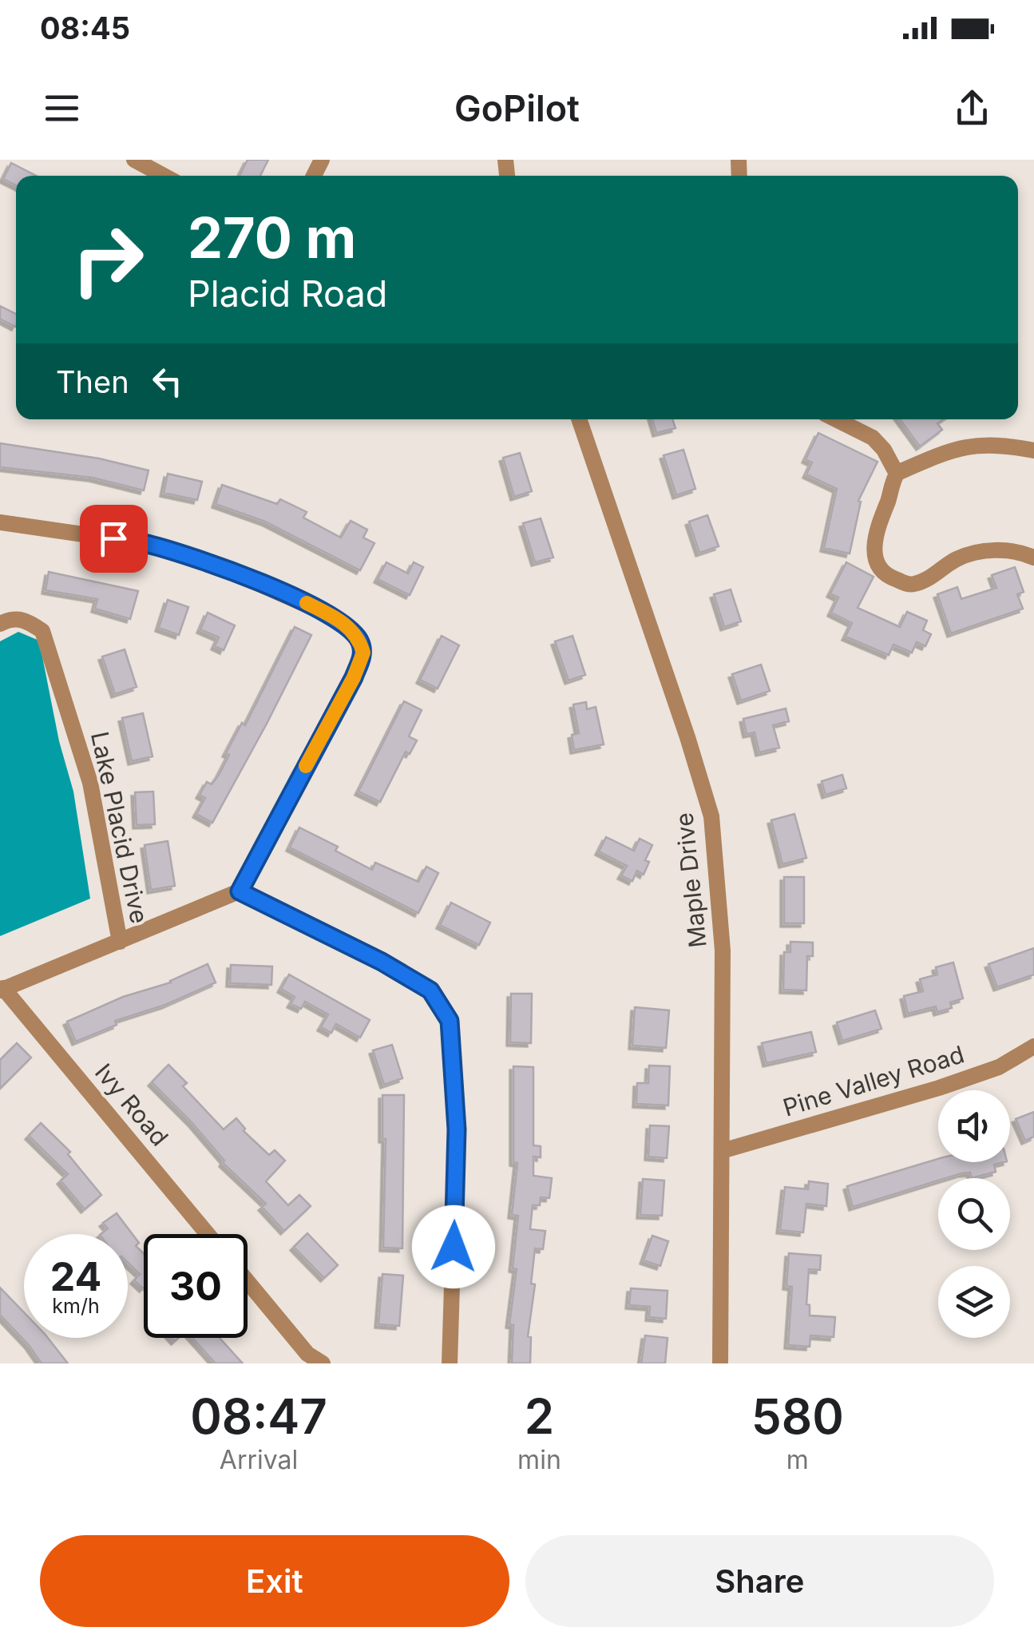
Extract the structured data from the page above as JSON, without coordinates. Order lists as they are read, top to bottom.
{
  "streets": {
    "street": [
      "Lake Placid Drive",
      "Maple Drive",
      "Pine Valley Road",
      "Ivy Road"
    ]
  },
  "crossings": [
    ["Maple Drive", "Pine Valley Road"]
  ],
  "page": {
    "status": "08:45",
    "header": "GoPilot",
    "turn": ["270 m", "Placid Road"],
    "then": "Then",
    "speed": "24 km/h",
    "limit": "30",
    "eta": [
      "08:47",
      "Arrival",
      "2",
      "min",
      "580",
      "m"
    ],
    "buttons": ["Exit", "Share"]
  }
}
